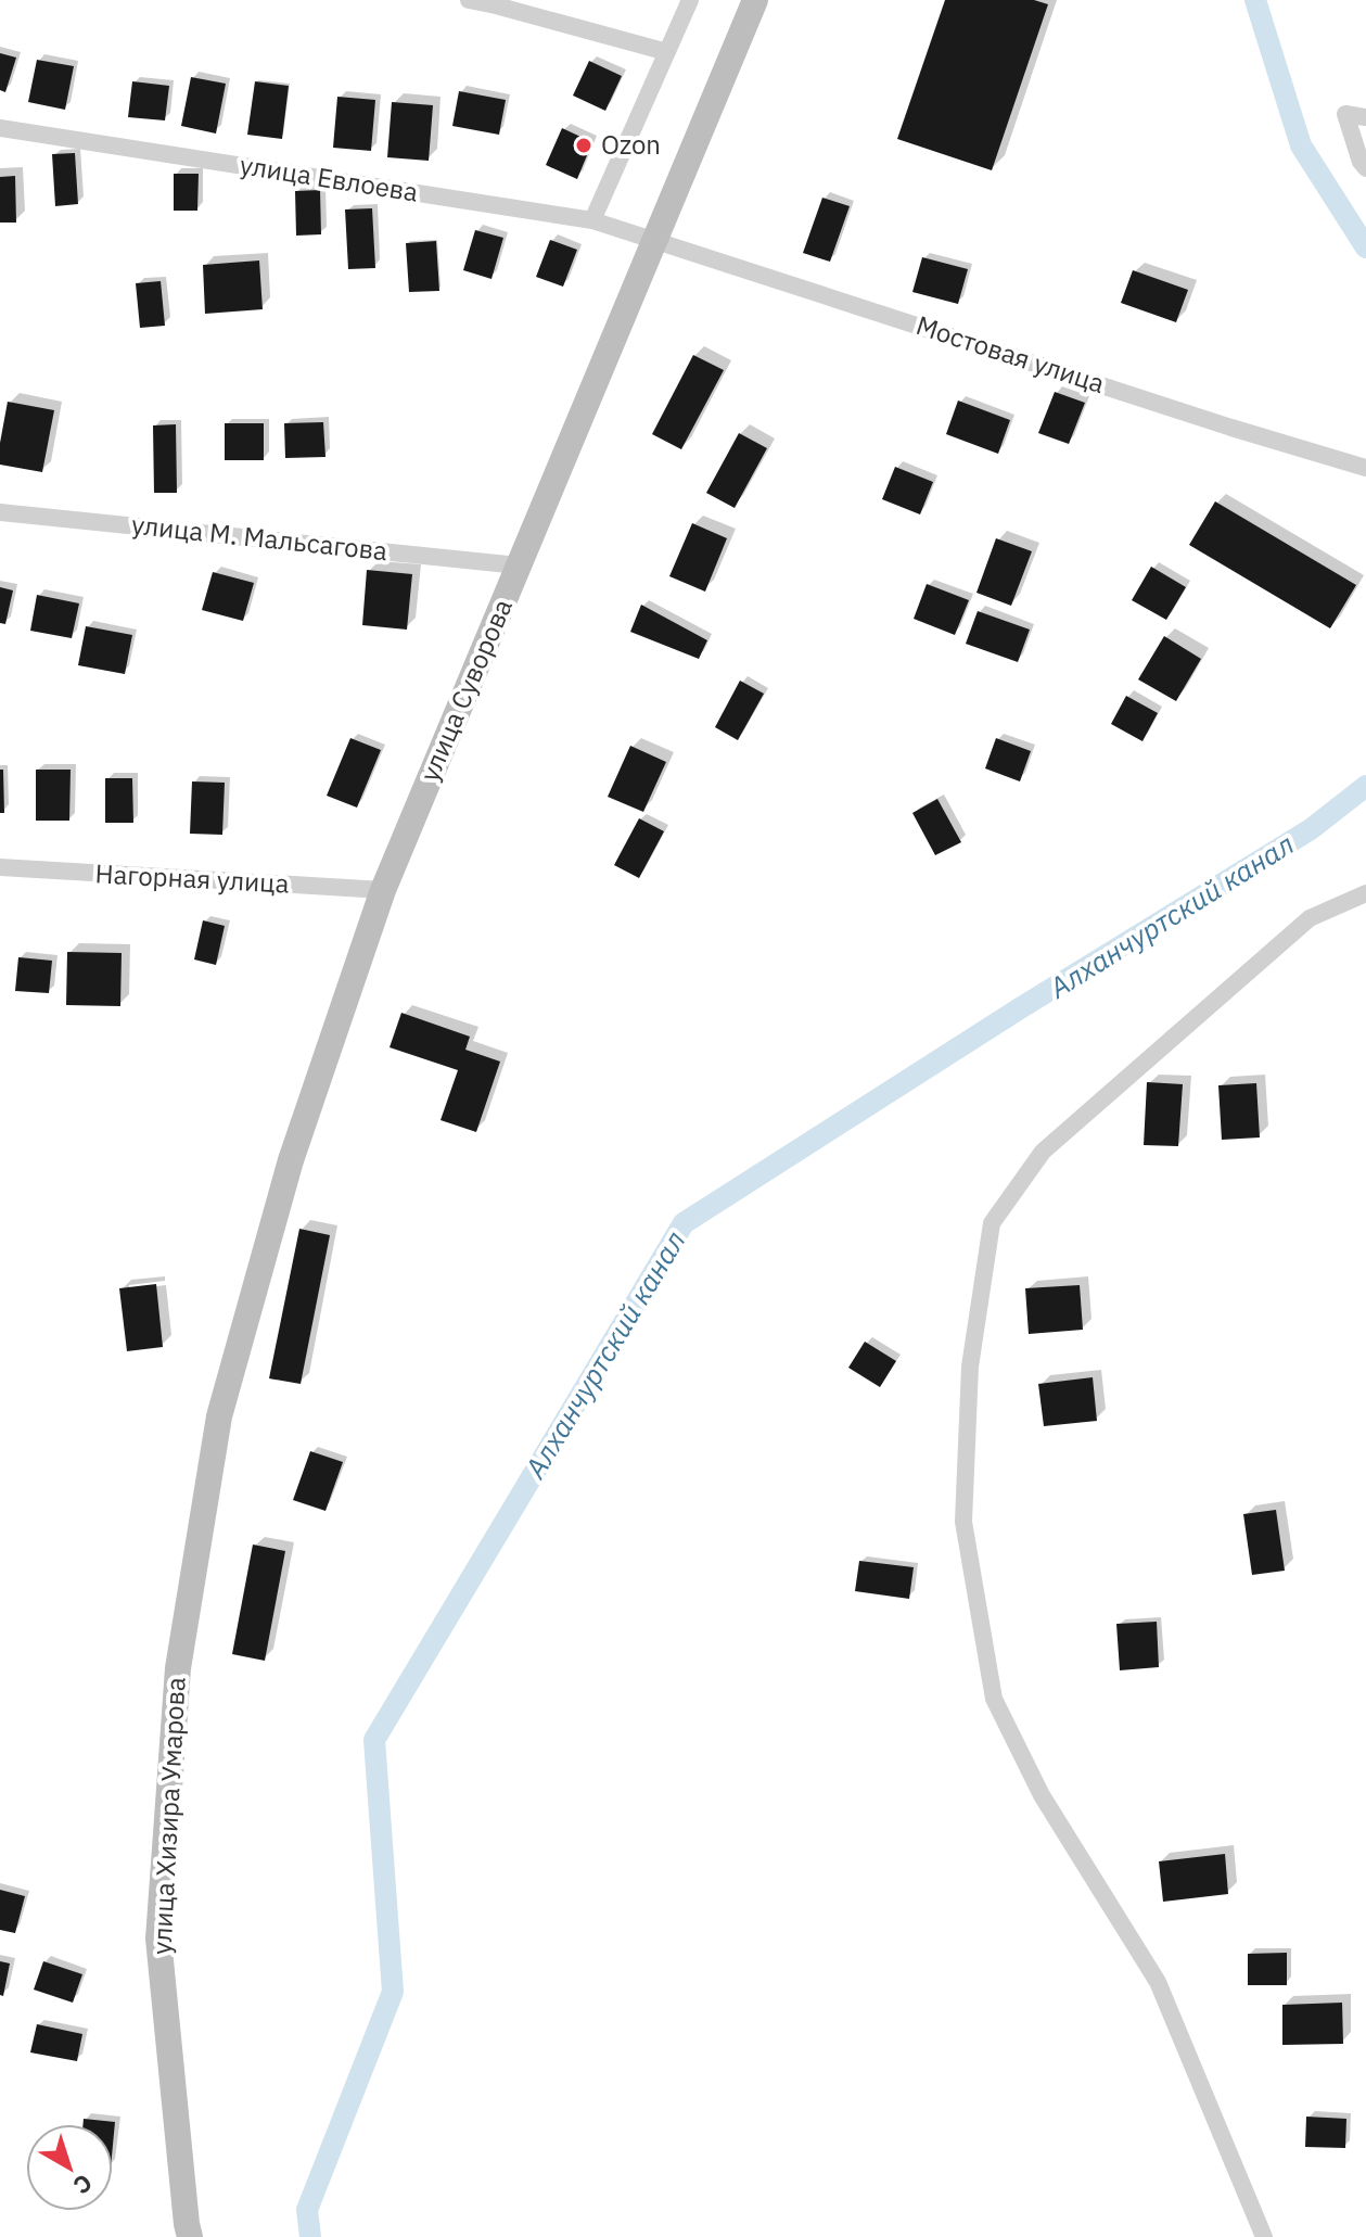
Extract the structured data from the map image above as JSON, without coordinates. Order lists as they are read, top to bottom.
{
  "streets": {
    "main road": ["улица Суворова", "улица Хизира Умарова"],
    "street": [
      "улица Евлоева",
      "Мостовая улица",
      "улица М. Мальсагова",
      "Нагорная улица"
    ]
  },
  "crossings": [
    ["улица Евлоева", "Мостовая улица"],
    ["улица Евлоева", "улица Суворова"],
    ["Мостовая улица", "улица Суворова"],
    ["улица М. Мальсагова", "улица Суворова"],
    ["улица Суворова", "Нагорная улица"],
    ["улица Суворова", "улица Хизира Умарова"]
  ],
  "water": ["Алханчуртский канал"],
  "places": ["Ozon"],
  "north": "bottom right"
}
